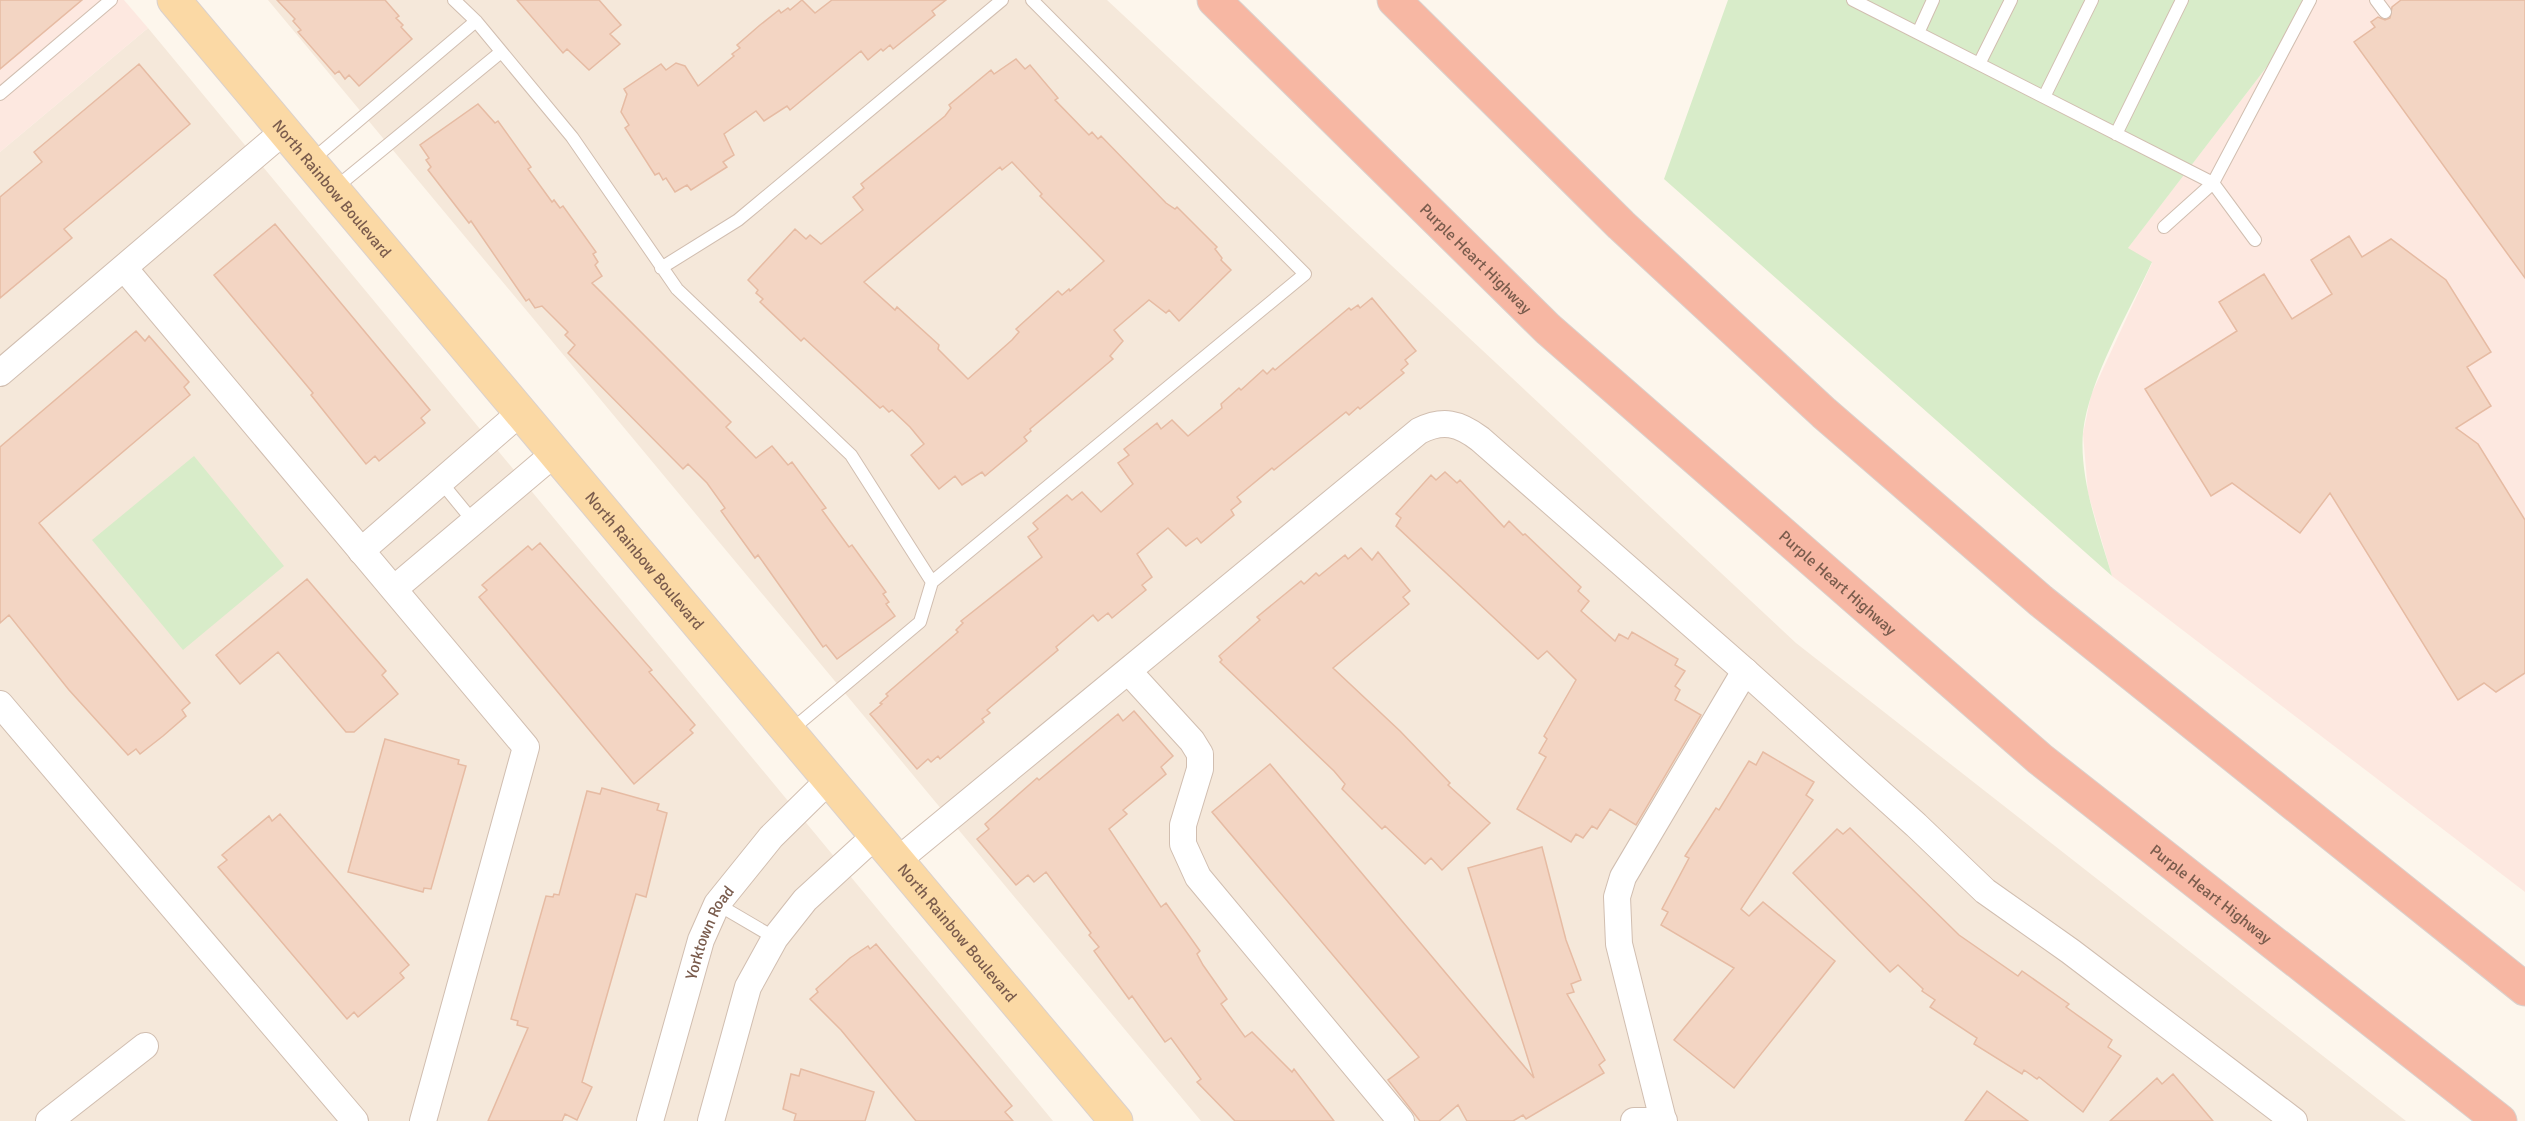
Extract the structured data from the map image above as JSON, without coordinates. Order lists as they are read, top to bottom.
{
  "streets": {
    "highway": ["Purple Heart Highway"],
    "main road": ["North Rainbow Boulevard"],
    "street": ["Yorktown Road"]
  },
  "crossings": [
    ["North Rainbow Boulevard", "Yorktown Road"]
  ]
}
